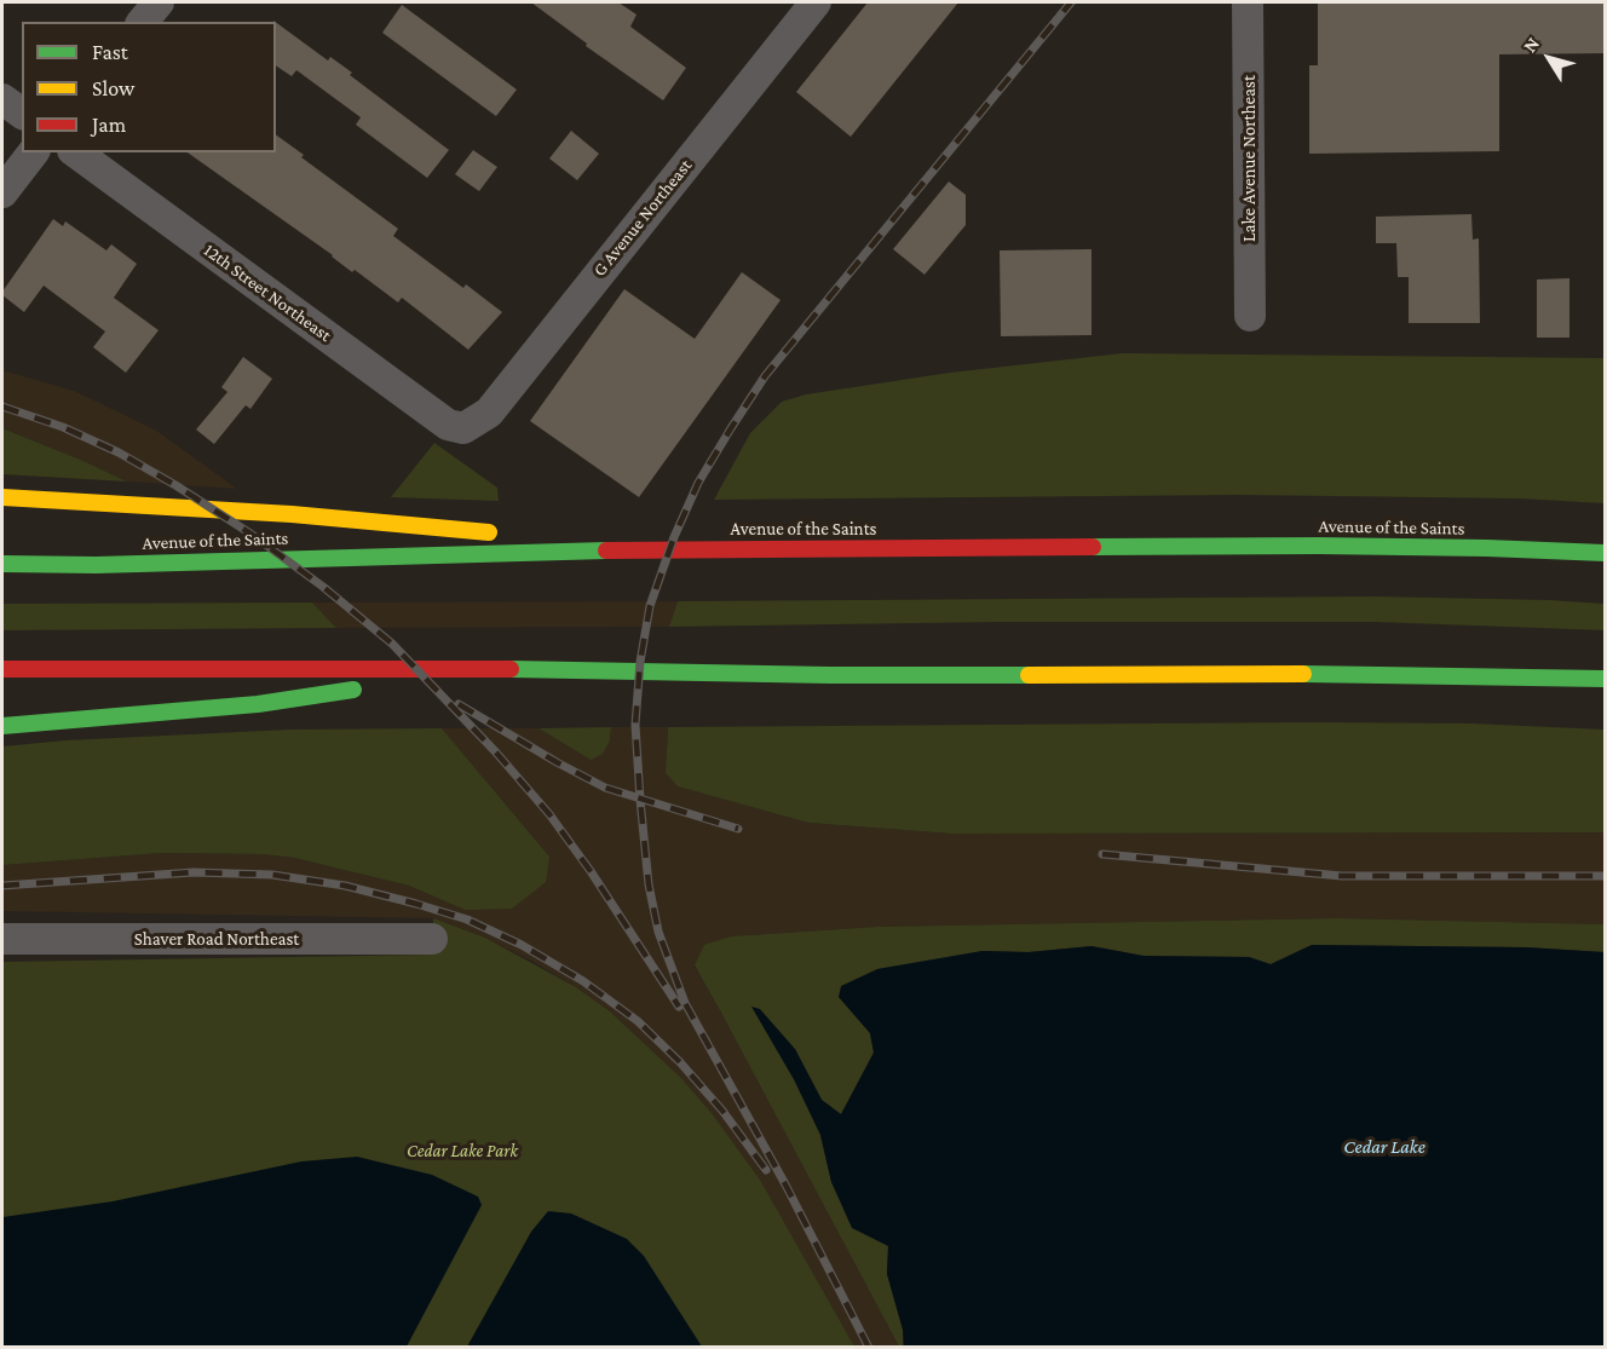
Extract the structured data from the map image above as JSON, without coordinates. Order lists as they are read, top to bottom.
{
  "streets": {
    "highway": ["Avenue of the Saints"],
    "street": [
      "Lake Avenue Northeast",
      "G Avenue Northeast",
      "12th Street Northeast",
      "Shaver Road Northeast"
    ]
  },
  "crossings": [
    ["G Avenue Northeast", "12th Street Northeast"]
  ],
  "water": ["Cedar Lake"],
  "parks": ["Cedar Lake Park"],
  "legend": ["Fast", "Slow", "Jam"],
  "north": "top left"
}
